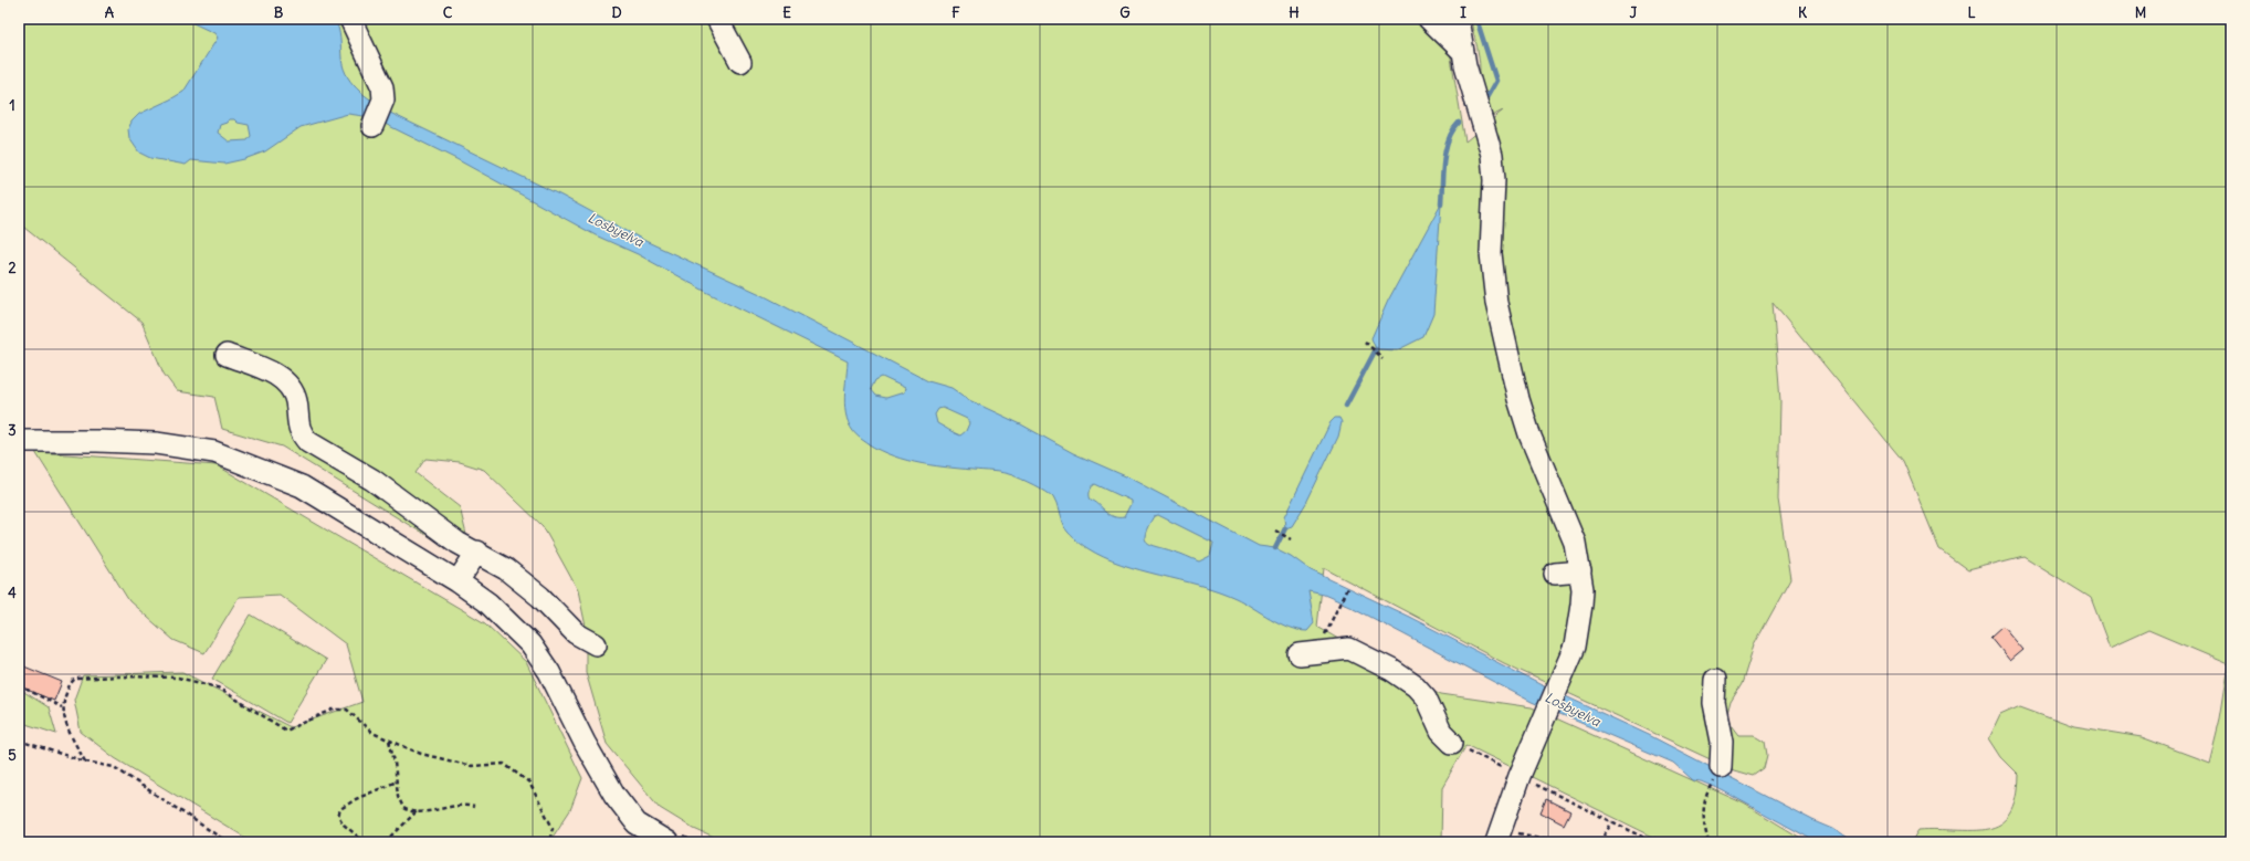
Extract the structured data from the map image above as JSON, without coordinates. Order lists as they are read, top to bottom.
{
  "water": ["Losbyelva"],
  "grid": {
    "columns": [
      "A",
      "B",
      "C",
      "D",
      "E",
      "F",
      "G",
      "H",
      "I",
      "J",
      "K",
      "L",
      "M"
    ],
    "rows": [
      "1",
      "2",
      "3",
      "4",
      "5"
    ]
  }
}
